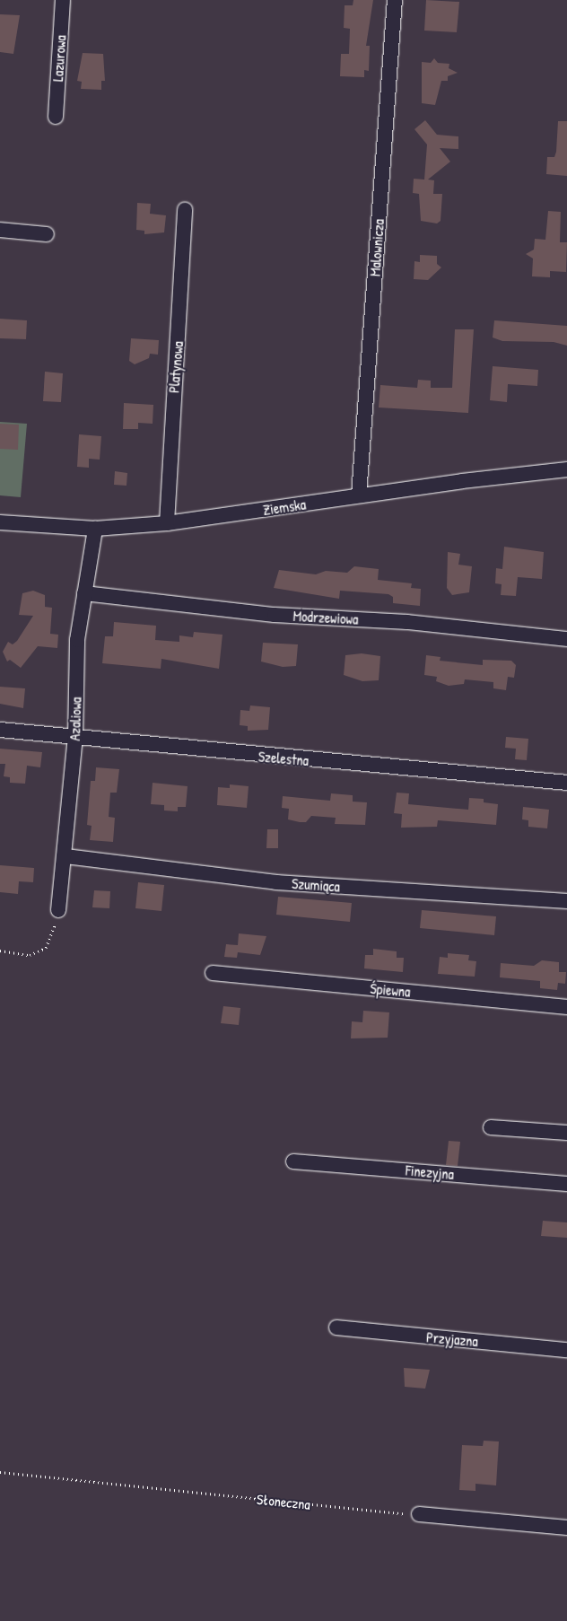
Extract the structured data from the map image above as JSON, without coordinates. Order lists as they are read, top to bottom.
{
  "streets": {
    "street": [
      "Lazurowa",
      "Malownicza",
      "Platynowa",
      "Ziemska",
      "Modrzewiowa",
      "Azaliowa",
      "Szelestna",
      "Szumiąca",
      "Śpiewna",
      "Finezyjna",
      "Przyjazna"
    ],
    "path": ["Słoneczna"]
  },
  "crossings": [
    ["Malownicza", "Ziemska"],
    ["Platynowa", "Ziemska"],
    ["Ziemska", "Azaliowa"],
    ["Modrzewiowa", "Azaliowa"],
    ["Azaliowa", "Szelestna"],
    ["Azaliowa", "Szumiąca"]
  ]
}
